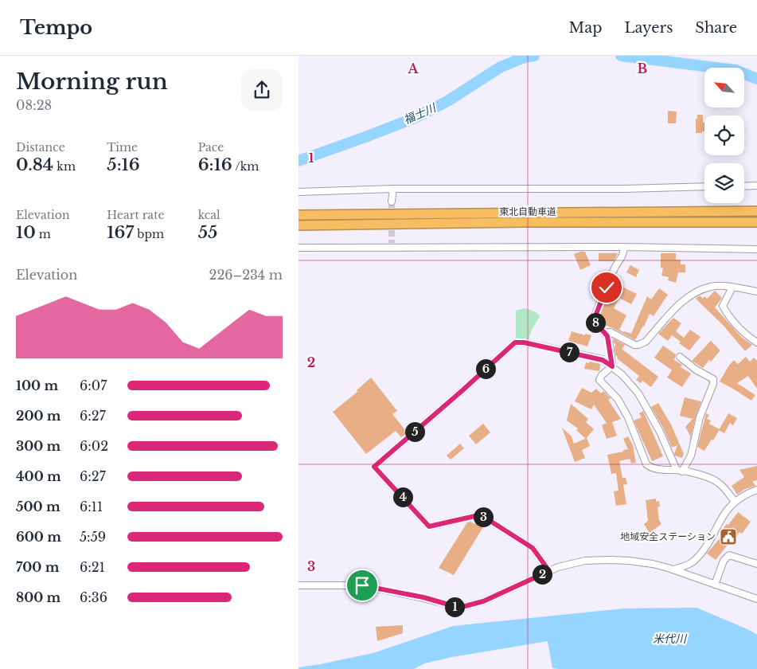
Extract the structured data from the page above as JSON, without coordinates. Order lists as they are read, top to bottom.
{
  "streets": {
    "highway": ["東北自動車道"]
  },
  "water": ["福士川", "米代川"],
  "places": {
    "public building": ["地域安全ステーション"]
  },
  "north": "top left",
  "page": {
    "header": "Tempo",
    "nav": ["Map", "Layers", "Share"],
    "heading": ["Morning run", "08:28"],
    "stats": [
      ["Distance", "0.84 km"],
      ["Time", "5:16"],
      ["Pace", "6:16 /km"],
      ["Elevation", "10 m"],
      ["Heart rate", "167 bpm"],
      ["kcal", "55"]
    ],
    "chart": ["Elevation", "226–234 m"],
    "pins": [
      "8",
      "7",
      "6",
      "5",
      "4",
      "3",
      "2",
      "1"
    ],
    "list": [
      {
        "name": "100 m",
        "note": "6:07"
      },
      {
        "name": "200 m",
        "note": "6:27"
      },
      {
        "name": "300 m",
        "note": "6:02"
      },
      {
        "name": "400 m",
        "note": "6:27"
      },
      {
        "name": "500 m",
        "note": "6:11"
      },
      {
        "name": "600 m",
        "note": "5:59"
      },
      {
        "name": "700 m",
        "note": "6:21"
      },
      {
        "name": "800 m",
        "note": "6:36"
      }
    ]
  },
  "grid": {
    "columns": ["A", "B"],
    "rows": ["1", "2", "3"]
  }
}
